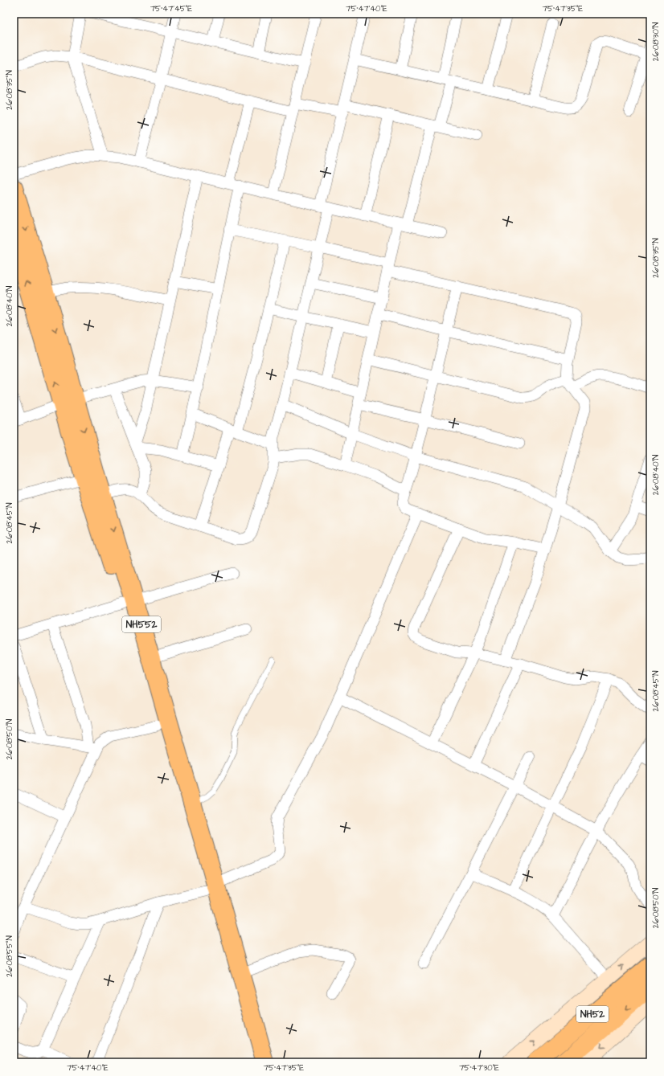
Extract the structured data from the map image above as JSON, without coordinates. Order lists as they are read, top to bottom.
{
  "streets": {
    "highway": ["NH552", "NH52"]
  },
  "coordinates": [
    "75°47'45\"E",
    "75°47'40\"E",
    "75°47'35\"E",
    "26°08'30\"N",
    "26°08'35\"N",
    "26°08'40\"N",
    "26°08'45\"N",
    "26°08'50\"N",
    "26°08'55\"N",
    "75°47'30\"E"
  ]
}
